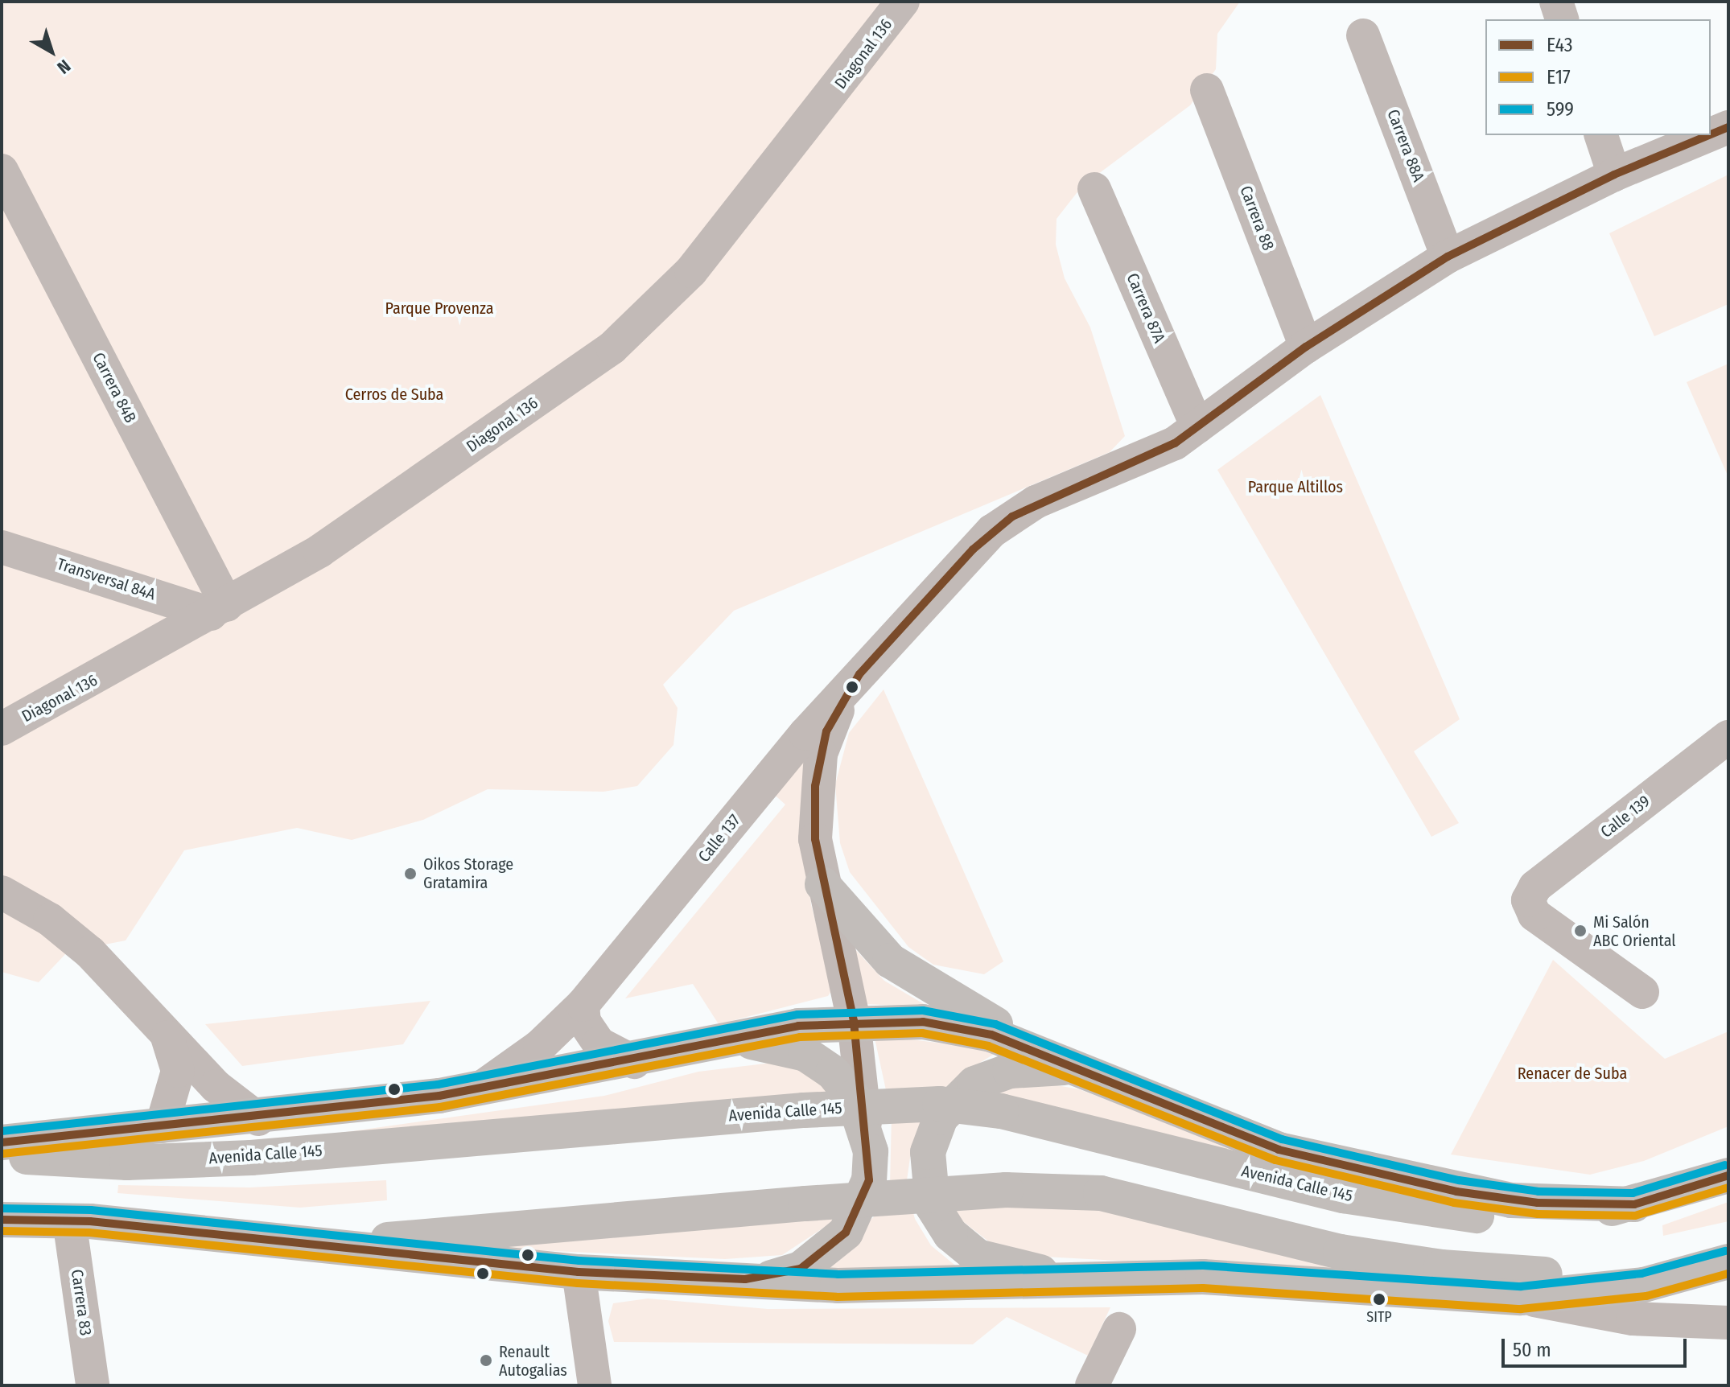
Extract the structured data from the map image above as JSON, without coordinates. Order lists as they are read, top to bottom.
{
  "streets": {
    "main road": ["Avenida Calle 145"],
    "street": [
      "Diagonal 136",
      "Carrera 88A",
      "Carrera 88",
      "Carrera 87A",
      "Carrera 84B",
      "Transversal 84A",
      "Calle 139",
      "Calle 137",
      "Carrera 83"
    ]
  },
  "crossings": [
    ["Diagonal 136", "Carrera 84B"],
    ["Diagonal 136", "Transversal 84A"],
    ["Carrera 88A", "Calle 137"],
    ["Carrera 88", "Calle 137"],
    ["Carrera 87A", "Calle 137"],
    ["Carrera 84B", "Transversal 84A"],
    ["Calle 137", "Avenida Calle 145"]
  ],
  "parks": [
    "Parque Provenza",
    "Cerros de Suba",
    "Parque Altillos",
    "Renacer de Suba"
  ],
  "places": [
    "Oikos Storage Gratamira",
    "Mi Salón ABC Oriental",
    "SITP",
    "Renault Autogalias"
  ],
  "lines": ["transit line E43", "transit line 599", "transit line E17"],
  "legend": ["E43", "E17", "599"],
  "scale_bar": "50 m",
  "north": "bottom right"
}
